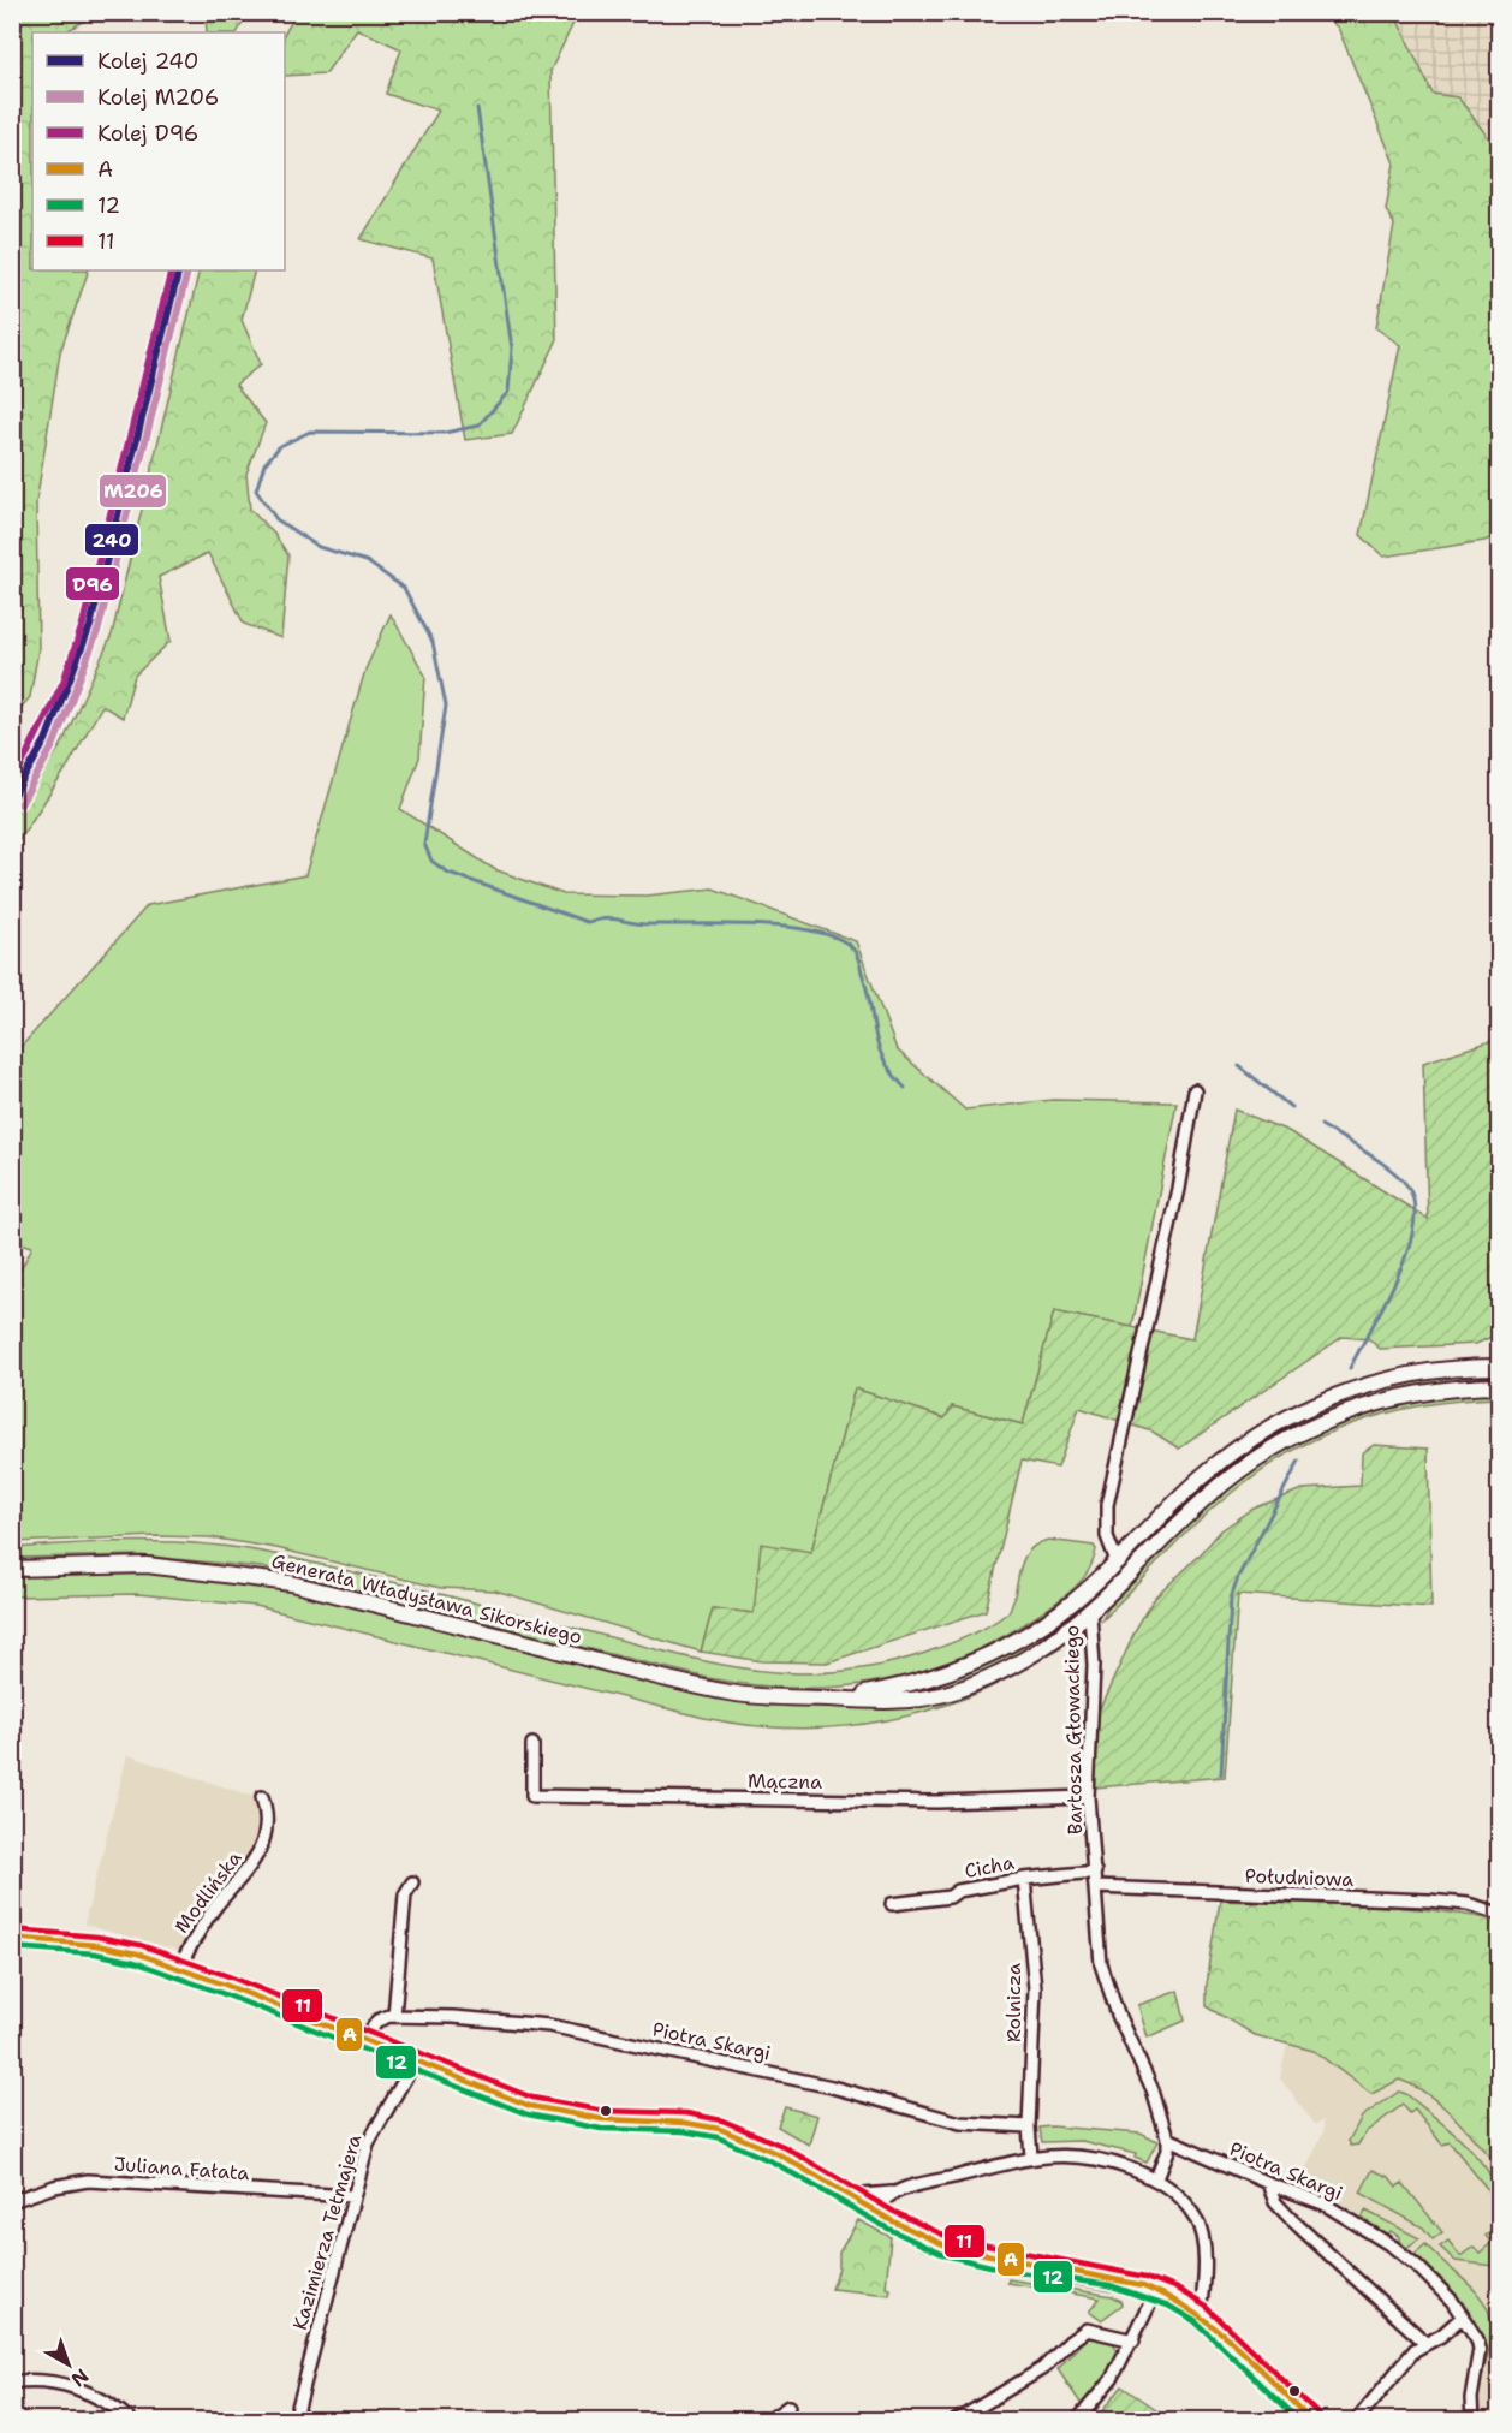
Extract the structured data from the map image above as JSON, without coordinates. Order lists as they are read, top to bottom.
{
  "streets": {
    "main road": ["Generała Władysława Sikorskiego"],
    "street": [
      "Bartosza Głowackiego",
      "Mączna",
      "Cicha",
      "Południowa",
      "Modlińska",
      "Rolnicza",
      "Piotra Skargi",
      "Juliana Fałata",
      "Kazimierza Tetmajera"
    ]
  },
  "crossings": [
    ["Generała Władysława Sikorskiego", "Bartosza Głowackiego"],
    ["Bartosza Głowackiego", "Mączna"],
    ["Bartosza Głowackiego", "Cicha"],
    ["Bartosza Głowackiego", "Południowa"],
    ["Bartosza Głowackiego", "Piotra Skargi"],
    ["Cicha", "Rolnicza"],
    ["Rolnicza", "Piotra Skargi"],
    ["Juliana Fałata", "Kazimierza Tetmajera"]
  ],
  "lines": [
    "rail line 240",
    "rail line D96",
    "rail line M206",
    "transit line 11",
    "transit line A",
    "transit line 12"
  ],
  "legend": [
    "Kolej 240",
    "Kolej M206",
    "Kolej D96",
    "A",
    "12",
    "11"
  ],
  "north": "bottom right"
}
